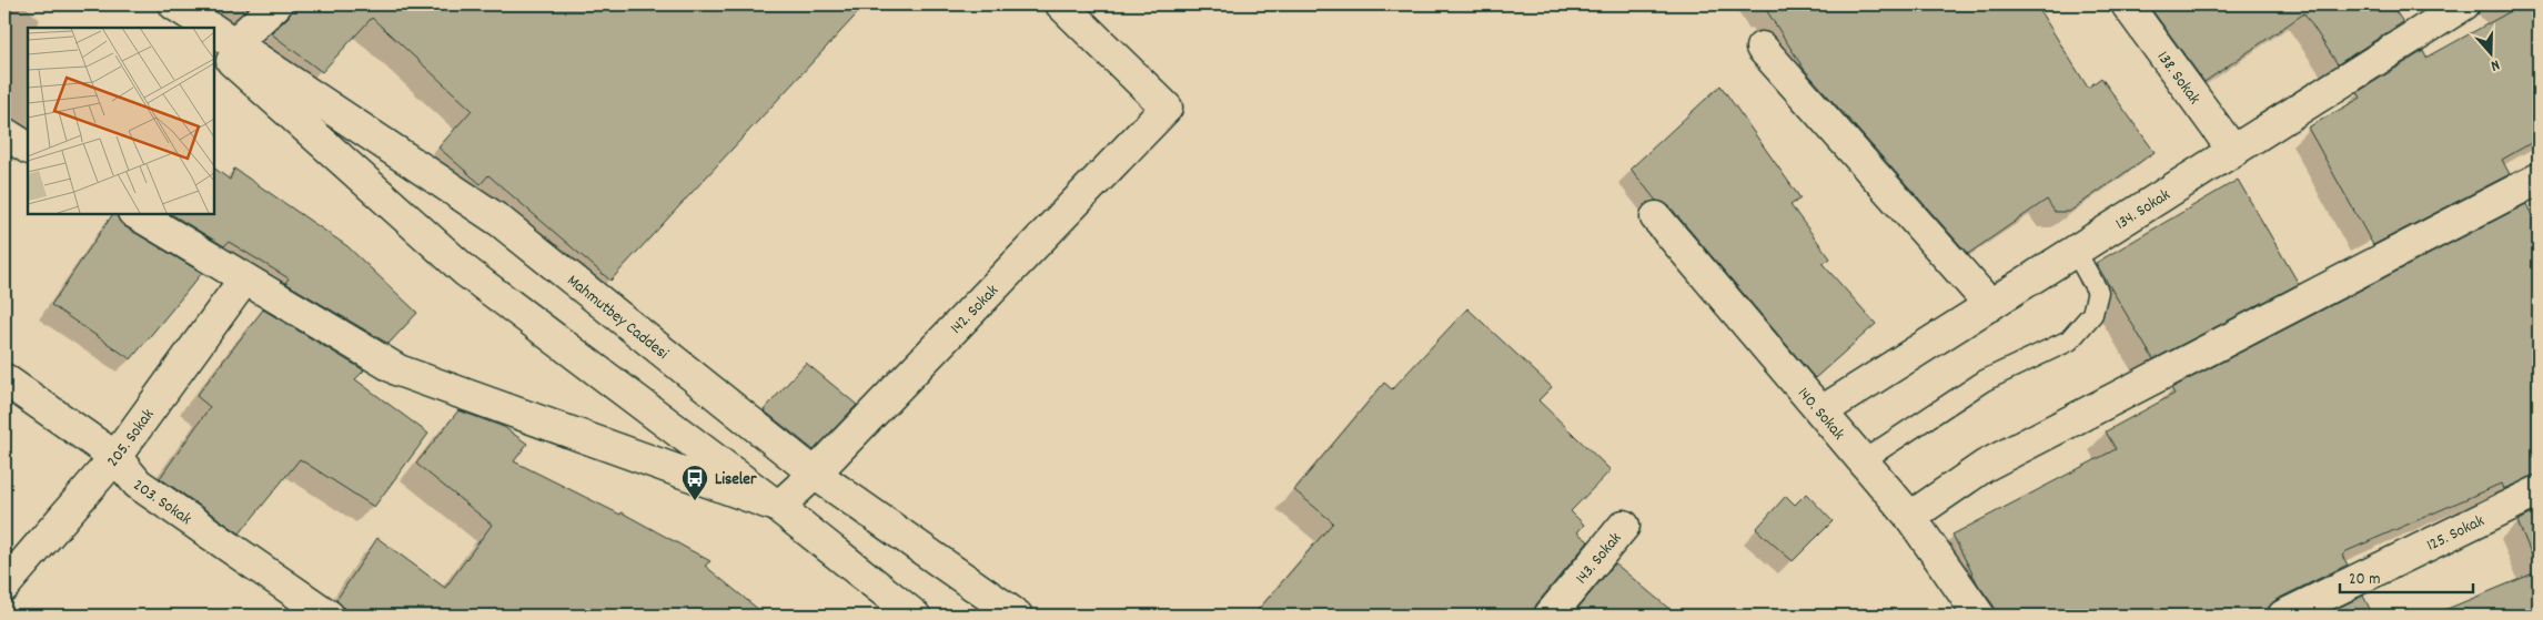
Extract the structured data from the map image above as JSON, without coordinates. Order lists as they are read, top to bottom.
{
  "streets": {
    "street": [
      "138. Sokak",
      "134. Sokak",
      "142. Sokak",
      "Mahmutbey Caddesi",
      "140. Sokak",
      "205. Sokak",
      "203. Sokak",
      "125. Sokak",
      "143. Sokak"
    ]
  },
  "crossings": [
    ["138. Sokak", "134. Sokak"],
    ["134. Sokak", "140. Sokak"],
    ["142. Sokak", "Mahmutbey Caddesi"],
    ["205. Sokak", "203. Sokak"]
  ],
  "places": {
    "bus stop": ["Liseler"]
  },
  "scale_bar": "20 m",
  "north": "bottom"
}
